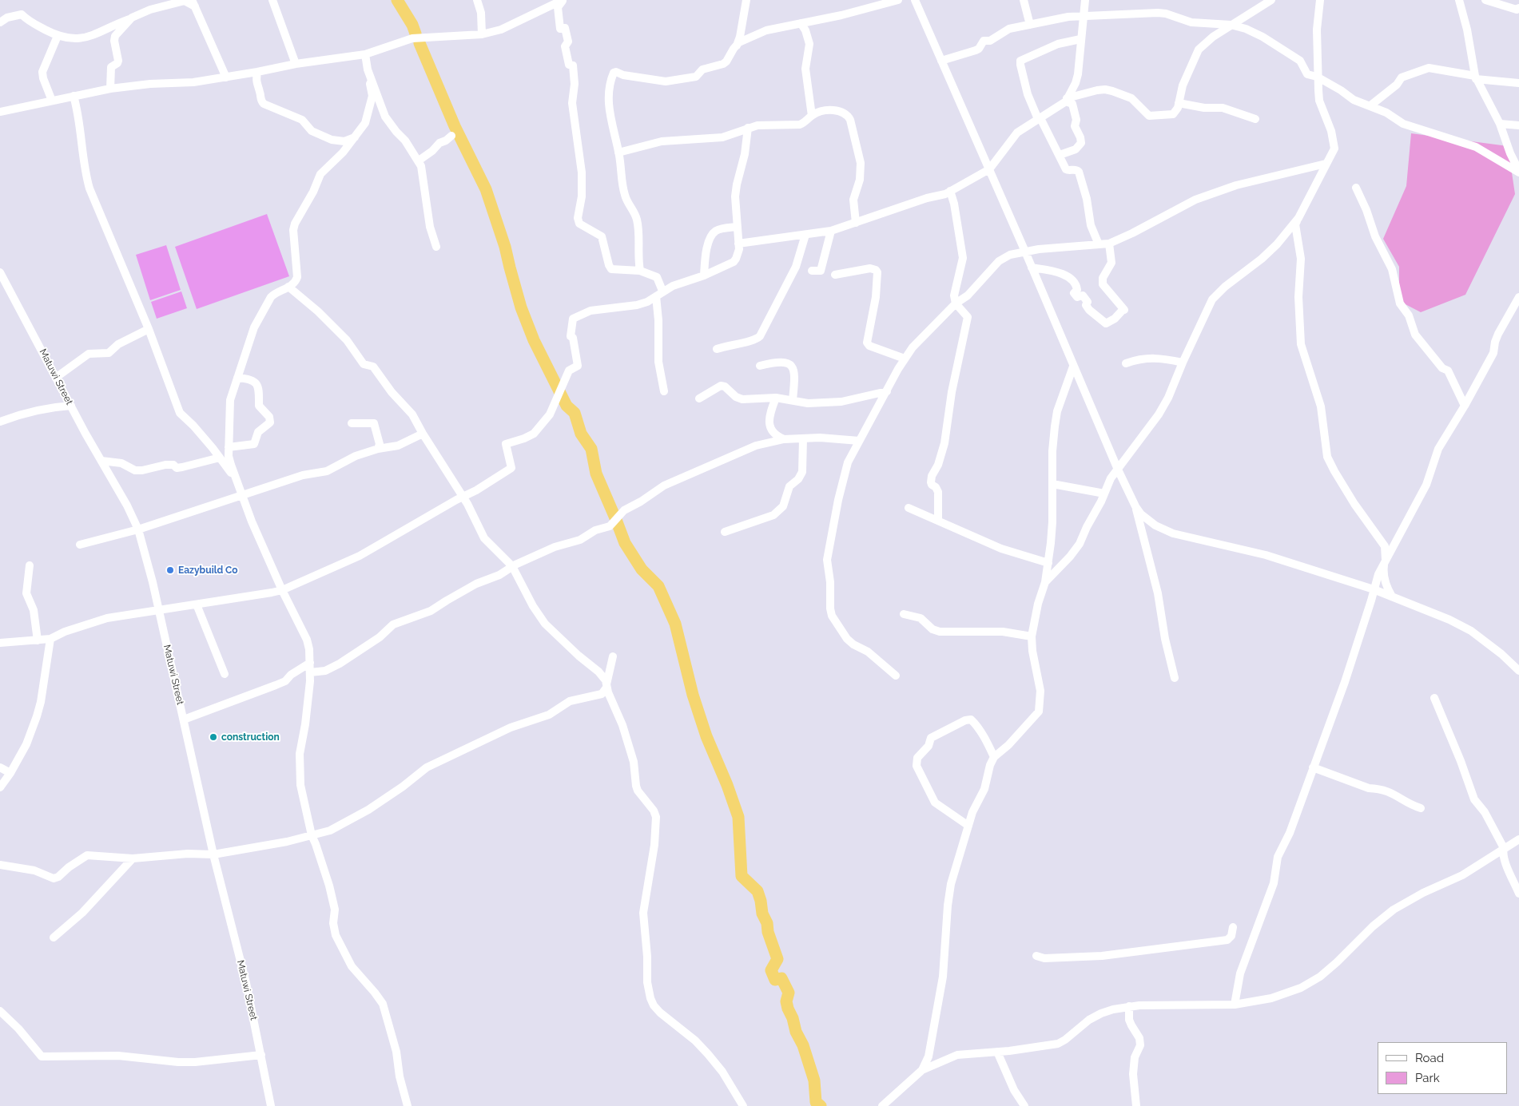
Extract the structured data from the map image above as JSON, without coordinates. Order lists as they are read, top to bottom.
{
  "streets": {
    "street": ["Matuwi Street"]
  },
  "places": ["Eazybuild Co", "construction"],
  "legend": ["Road", "Park"]
}
